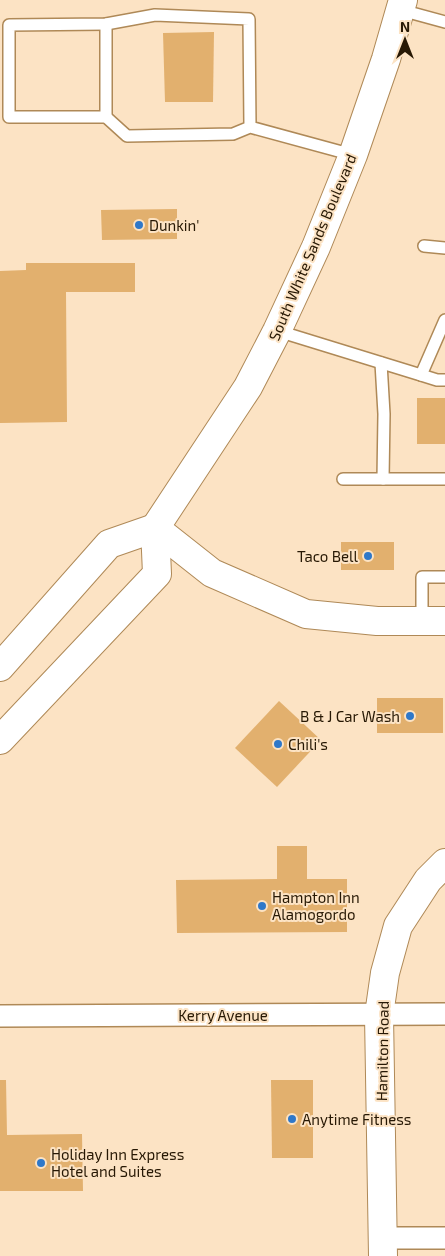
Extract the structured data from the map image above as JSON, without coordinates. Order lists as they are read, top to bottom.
{
  "streets": {
    "main road": ["South White Sands Boulevard", "Hamilton Road"],
    "street": ["Kerry Avenue"]
  },
  "crossings": [
    ["Kerry Avenue", "Hamilton Road"]
  ],
  "places": [
    "Dunkin'",
    "Taco Bell",
    "B & J Car Wash",
    "Chili's",
    "Hampton Inn Alamogordo",
    "Anytime Fitness",
    "Holiday Inn Express Hotel and Suites"
  ],
  "north": "top"
}
